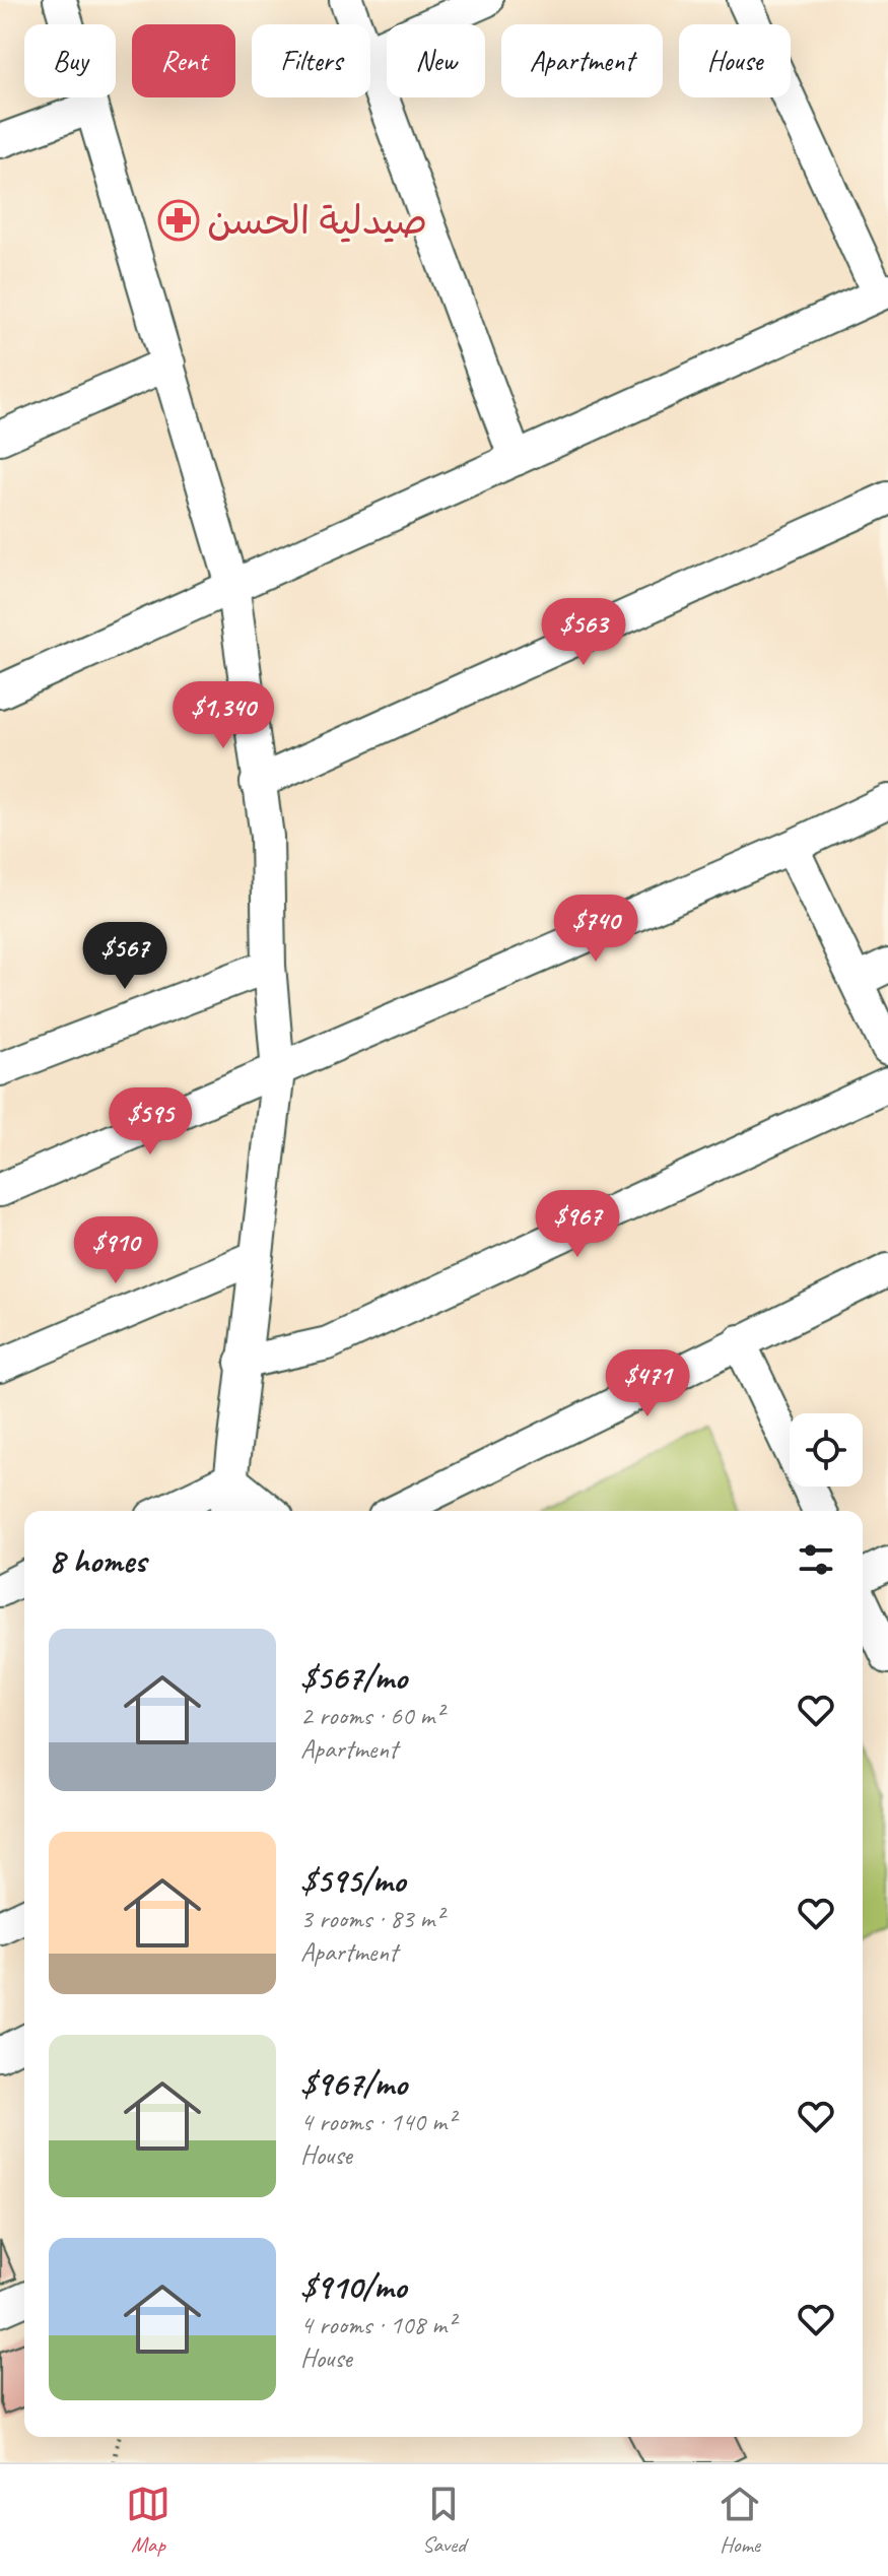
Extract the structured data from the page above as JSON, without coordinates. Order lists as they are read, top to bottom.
{
  "places": {
    "pharmacy": ["صيدلية الحسن"]
  },
  "page": {
    "chip": [
      "Buy",
      "Rent",
      "Filters",
      "New",
      "Apartment",
      "House"
    ],
    "price": [
      "$563",
      "$1,340",
      "$740",
      "$567",
      "$595",
      "$967",
      "$910",
      "$471"
    ],
    "heading": "8 homes",
    "list": [
      {
        "name": "$567/mo",
        "note": "2 rooms · 60 m² · Apartment"
      },
      {
        "name": "$595/mo",
        "note": "3 rooms · 83 m² · Apartment"
      },
      {
        "name": "$967/mo",
        "note": "4 rooms · 140 m² · House"
      },
      {
        "name": "$910/mo",
        "note": "4 rooms · 108 m² · House"
      }
    ],
    "tabs": ["Map", "Saved", "Home"]
  }
}
